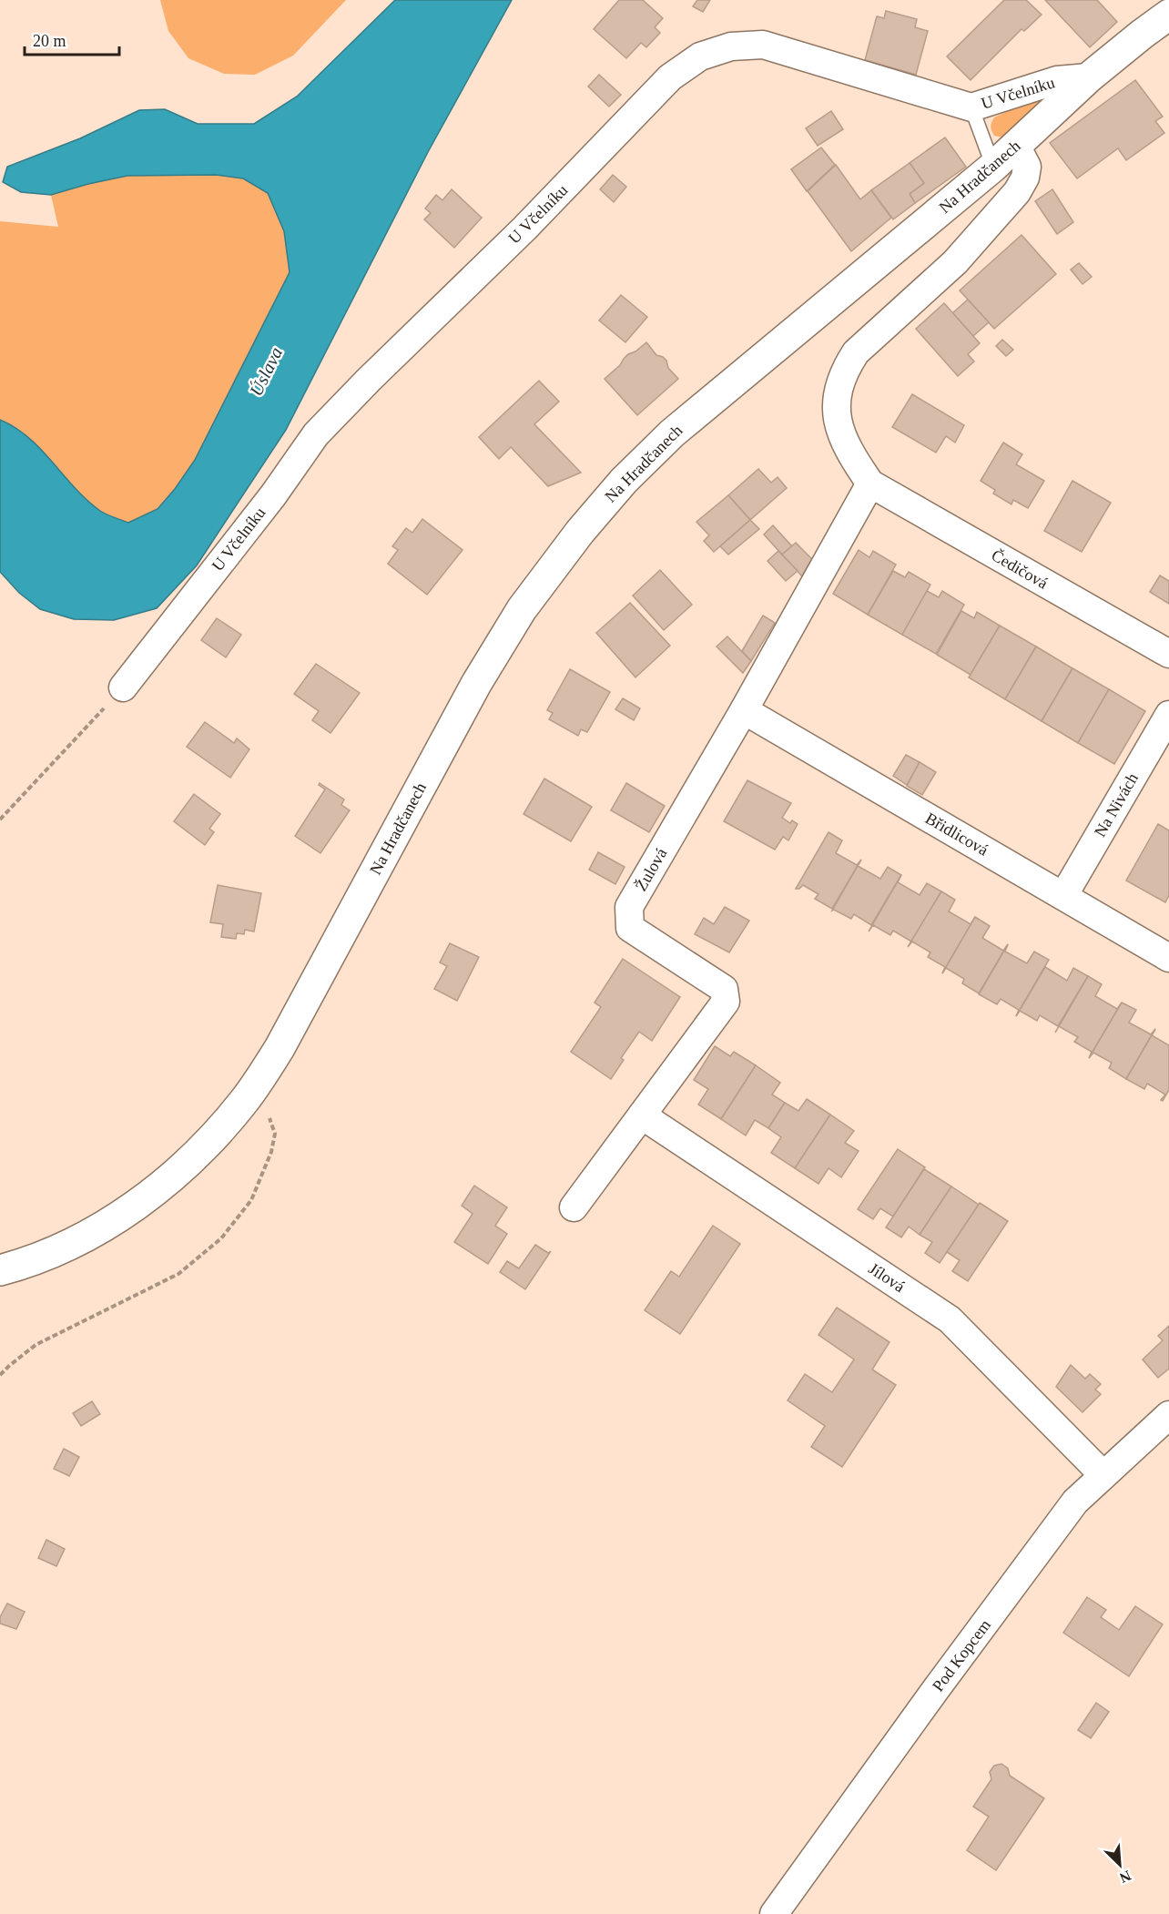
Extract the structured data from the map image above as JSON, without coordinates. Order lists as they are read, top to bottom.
{
  "streets": {
    "street": [
      "U Včelníku",
      "Na Hradčanech",
      "Čedičová",
      "Na Nivách",
      "Břidlicová",
      "Žulová",
      "Jílová",
      "Pod Kopcem"
    ]
  },
  "crossings": [
    ["U Včelníku", "Na Hradčanech"],
    ["Čedičová", "Žulová"],
    ["Na Nivách", "Břidlicová"],
    ["Břidlicová", "Žulová"],
    ["Žulová", "Jílová"],
    ["Jílová", "Pod Kopcem"]
  ],
  "water": ["Úslava"],
  "scale_bar": "20 m",
  "north": "bottom right"
}
